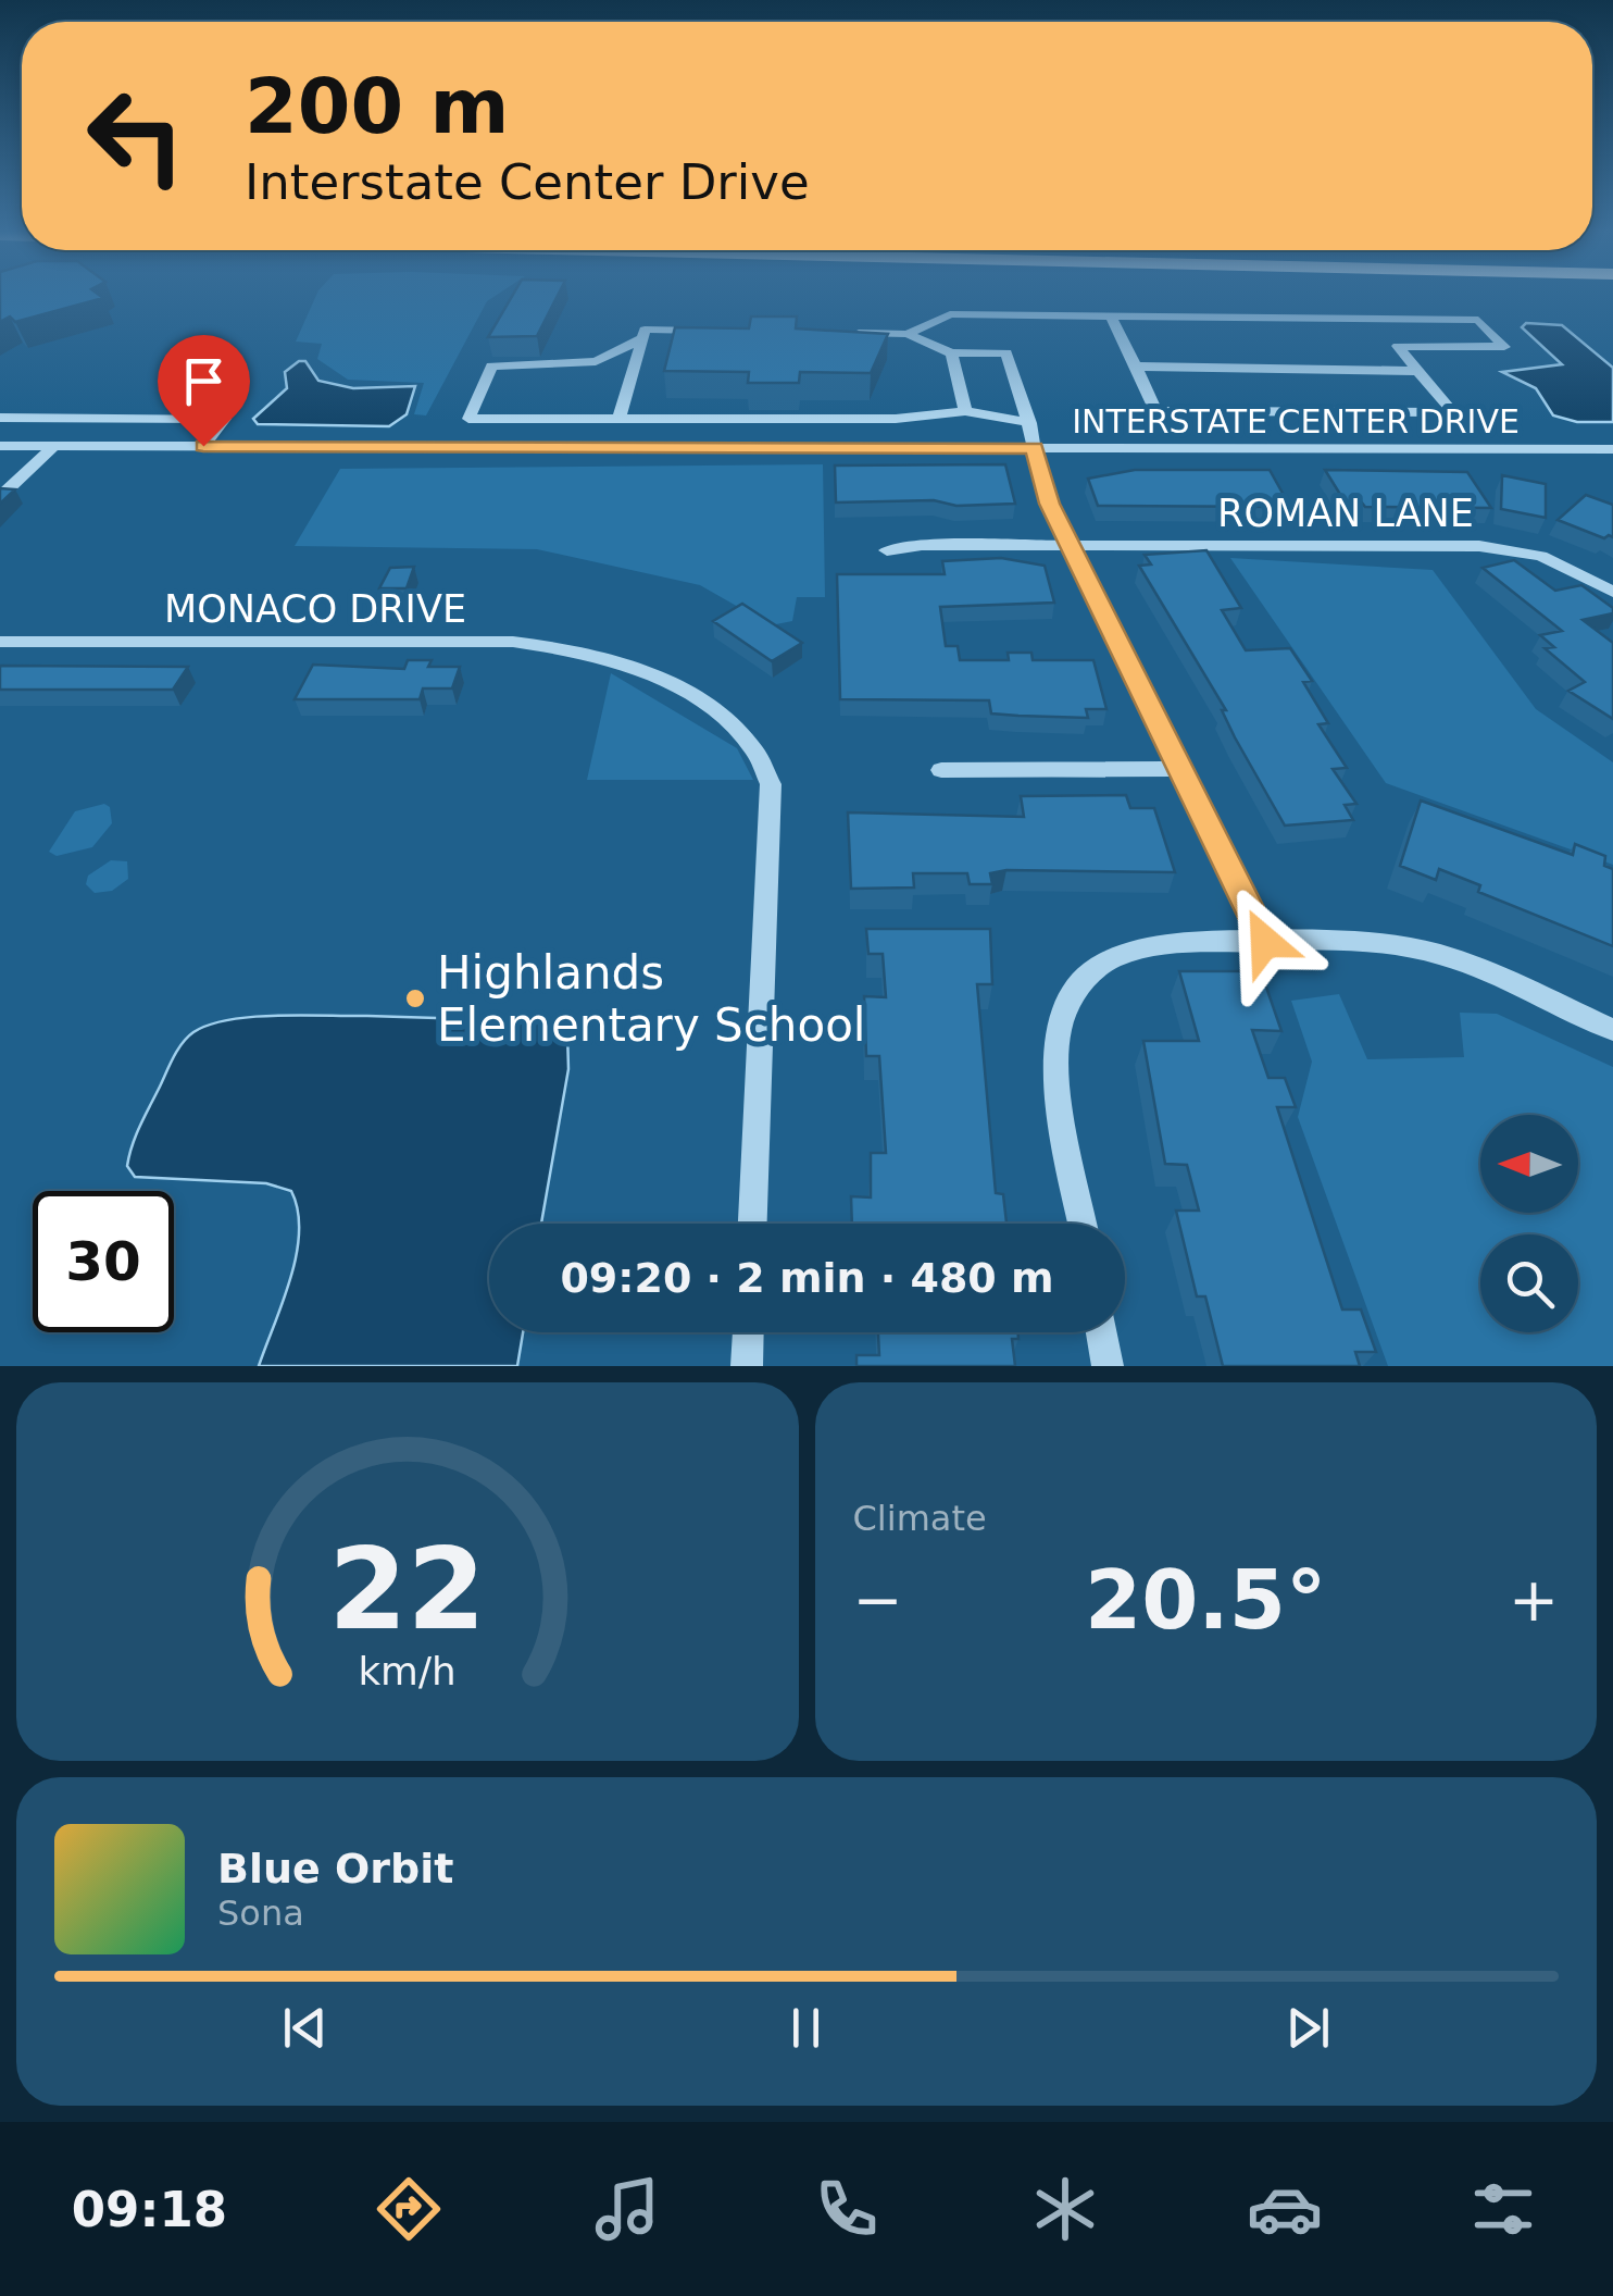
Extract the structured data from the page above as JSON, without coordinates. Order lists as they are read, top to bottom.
{
  "streets": {
    "street": ["INTERSTATE CENTER DRIVE", "ROMAN LANE", "MONACO DRIVE"]
  },
  "places": ["Highlands Elementary School"],
  "north": "left",
  "page": {
    "turn": ["200 m", "Interstate Center Drive"],
    "limit": "30",
    "trip": "09:20 · 2 min · 480 m",
    "tile": "Climate",
    "heat": ["−", "20.5°", "+"],
    "song": ["Blue Orbit", "Sona"],
    "tabs": "09:18",
    "gauge": ["22", "km/h"]
  }
}
